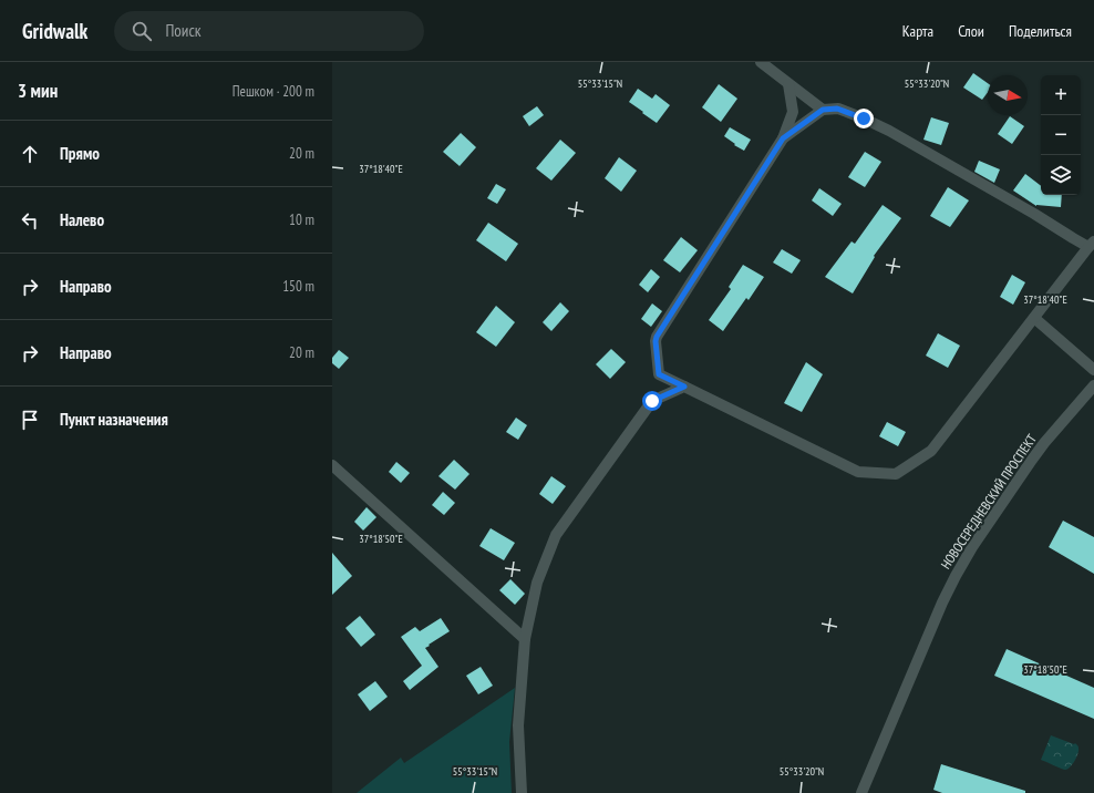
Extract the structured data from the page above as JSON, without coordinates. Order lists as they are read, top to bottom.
{
  "streets": {
    "street": ["НОВОСЕРЕДНЕВСКИЙ ПРОСПЕКТ"]
  },
  "north": "right",
  "page": {
    "header": "Gridwalk",
    "search": "Поиск",
    "nav": ["Карта", "Слои", "Поделиться"],
    "heading": ["3 мин", "Пешком · 200 m"],
    "map_buttons": ["+", "−"],
    "list": [
      ["Прямо", "20 m"],
      ["Налево", "10 m"],
      ["Направо", "150 m"],
      ["Направо", "20 m"],
      "Пункт назначения"
    ]
  },
  "coordinates": [
    "55°33'15\"N",
    "55°33'20\"N",
    "37°18'40\"E",
    "37°18'50\"E"
  ]
}
